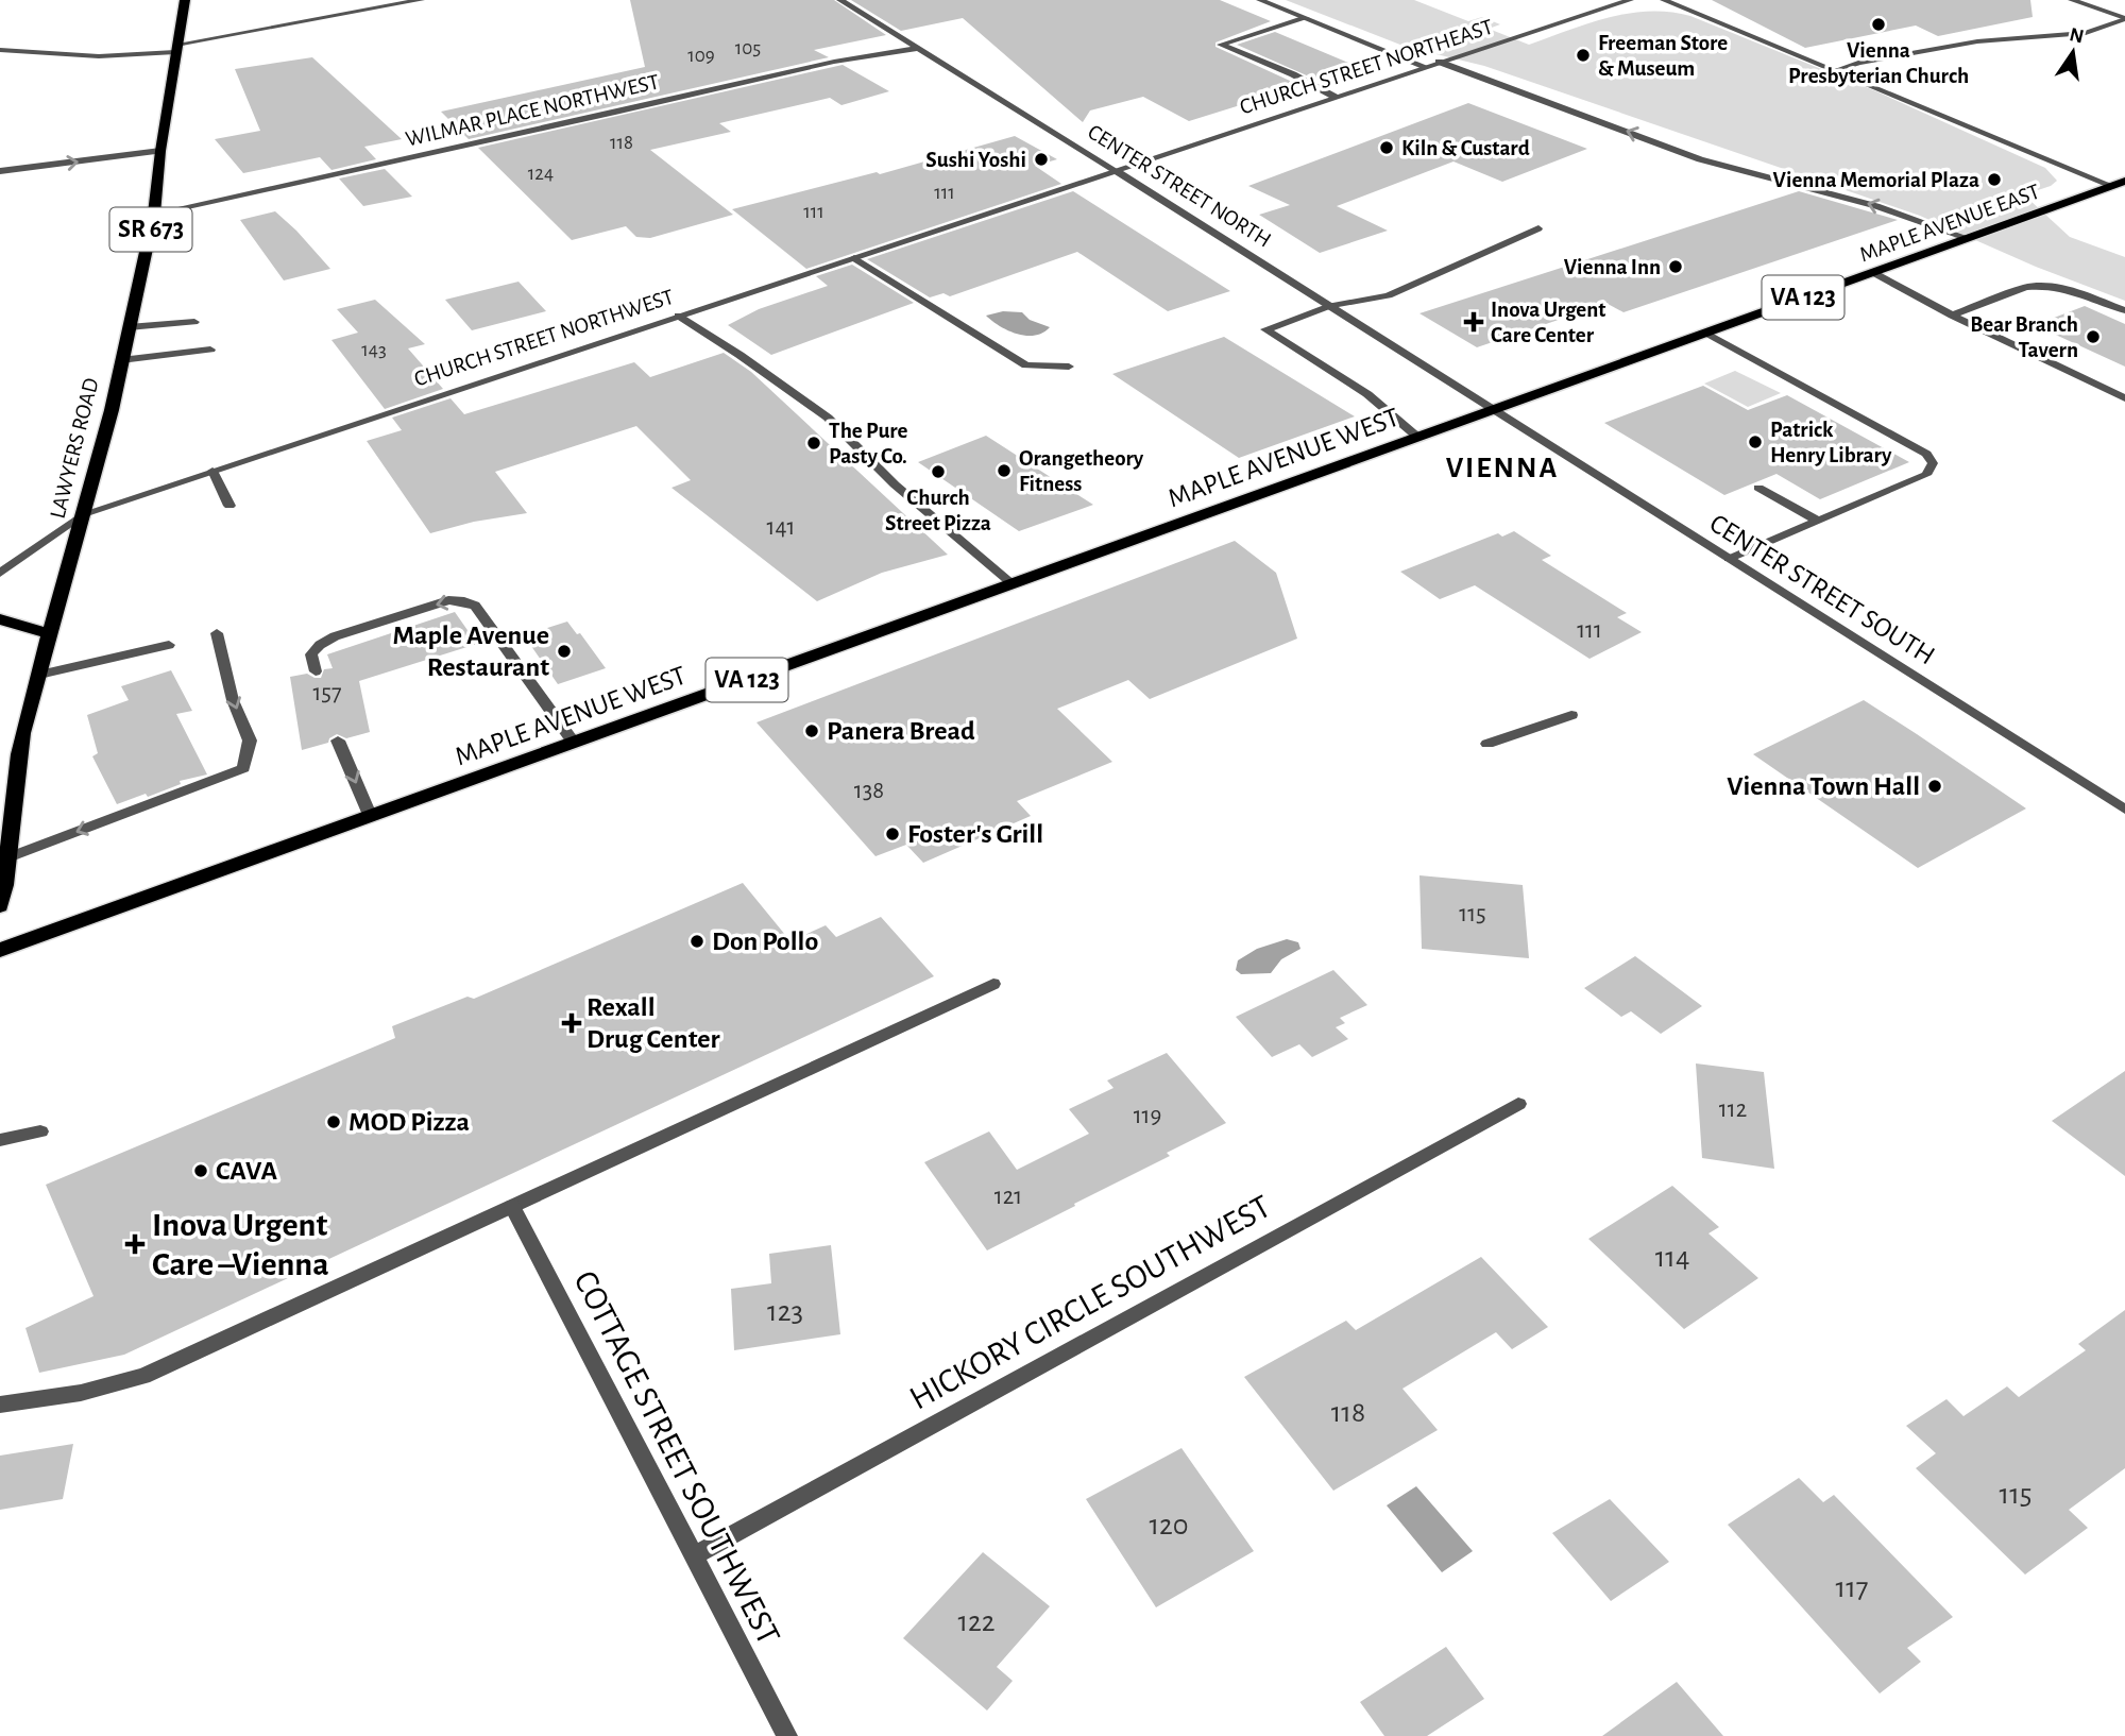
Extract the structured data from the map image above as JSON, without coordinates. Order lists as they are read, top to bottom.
{
  "streets": {
    "main road": [
      "MAPLE AVENUE EAST",
      "SR 673",
      "VA 123",
      "LAWYERS ROAD",
      "MAPLE AVENUE WEST"
    ],
    "street": [
      "CHURCH STREET NORTHEAST",
      "WILMAR PLACE NORTHWEST",
      "CENTER STREET NORTH",
      "CHURCH STREET NORTHWEST",
      "CENTER STREET SOUTH",
      "HICKORY CIRCLE SOUTHWEST",
      "COTTAGE STREET SOUTHWEST"
    ]
  },
  "crossings": [
    ["CHURCH STREET NORTHEAST", "CENTER STREET NORTH"],
    ["CHURCH STREET NORTHEAST", "CHURCH STREET NORTHWEST"],
    ["WILMAR PLACE NORTHWEST", "CENTER STREET NORTH"],
    ["WILMAR PLACE NORTHWEST", "LAWYERS ROAD"],
    ["CENTER STREET NORTH", "MAPLE AVENUE EAST"],
    ["CENTER STREET NORTH", "CHURCH STREET NORTHWEST"],
    ["CENTER STREET NORTH", "MAPLE AVENUE WEST"],
    ["CENTER STREET NORTH", "CENTER STREET SOUTH"],
    ["MAPLE AVENUE EAST", "MAPLE AVENUE WEST"],
    ["MAPLE AVENUE EAST", "CENTER STREET SOUTH"],
    ["CHURCH STREET NORTHWEST", "LAWYERS ROAD"],
    ["MAPLE AVENUE WEST", "CENTER STREET SOUTH"],
    ["HICKORY CIRCLE SOUTHWEST", "COTTAGE STREET SOUTHWEST"]
  ],
  "districts": ["VIENNA"],
  "places": {
    "other": [
      "Vienna Presbyterian Church",
      "Freeman Store & Museum",
      "Kiln & Custard",
      "Sushi Yoshi",
      "Vienna Memorial Plaza",
      "Vienna Inn",
      "Bear Branch Tavern",
      "Patrick Henry Library",
      "The Pure Pasty Co.",
      "Orangetheory Fitness",
      "Church Street Pizza",
      "Maple Avenue Restaurant",
      "Panera Bread",
      "Vienna Town Hall",
      "Foster's Grill",
      "Don Pollo",
      "MOD Pizza",
      "CAVA"
    ],
    "health": ["Inova Urgent Care Center", "Rexall Drug Center", "Inova Urgent Care –Vienna"]
  },
  "house_numbers": [
    "105",
    "109",
    "118",
    "124",
    "111",
    "111",
    "143",
    "141",
    "111",
    "157",
    "138",
    "115",
    "112",
    "119",
    "121",
    "114",
    "123",
    "118",
    "115",
    "120",
    "117",
    "122"
  ],
  "north": "top"
}
